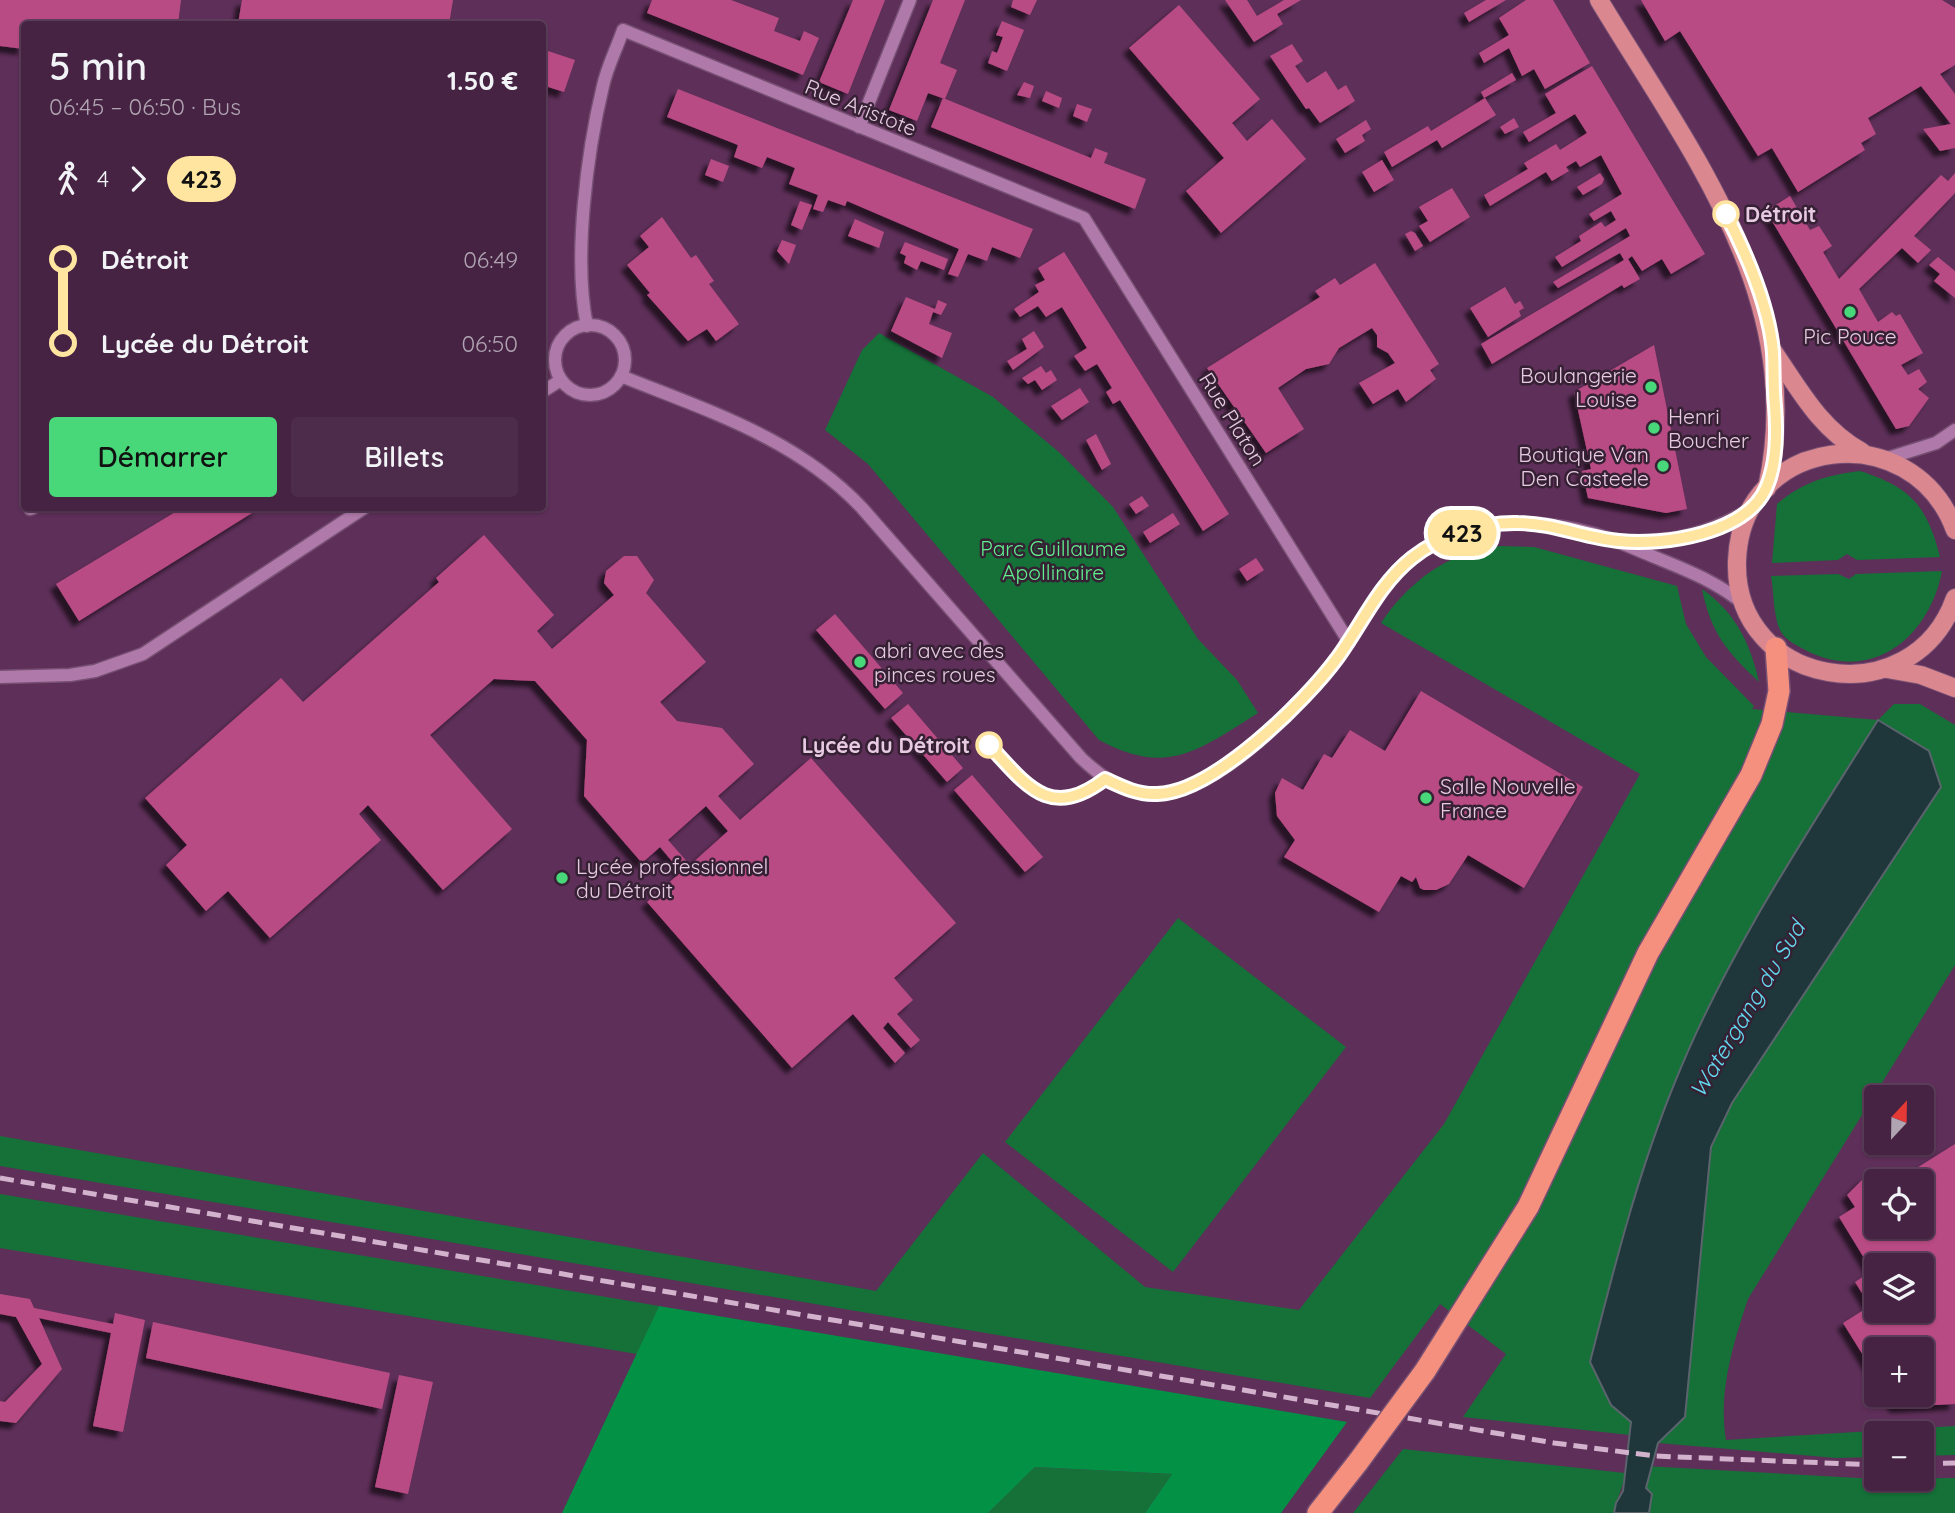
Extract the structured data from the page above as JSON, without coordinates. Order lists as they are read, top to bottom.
{
  "streets": {
    "street": ["Rue Aristote", "Rue Platon"]
  },
  "crossings": [
    ["Rue Aristote", "Rue Platon"]
  ],
  "water": ["Watergang du Sud"],
  "parks": ["Parc Guillaume Apollinaire"],
  "places": [
    "Détroit",
    "Pic Pouce",
    "Boulangerie Louise",
    "Henri Boucher",
    "Boutique Van Den Casteele",
    "abri avec des pinces roues",
    "Lycée du Détroit",
    "Salle Nouvelle France",
    "Lycée professionnel du Détroit"
  ],
  "lines": ["bus line 423"],
  "north": "top",
  "page": {
    "on_map": "423",
    "heading": ["5 min", "06:45 – 06:50 · Bus", "1.50 €"],
    "legs": ["4", "423"],
    "list": [
      {
        "name": "Détroit",
        "value": "06:49"
      },
      {
        "name": "Lycée du Détroit",
        "value": "06:50"
      }
    ],
    "buttons": ["Démarrer", "Billets"],
    "map_buttons": ["+", "−"]
  }
}
